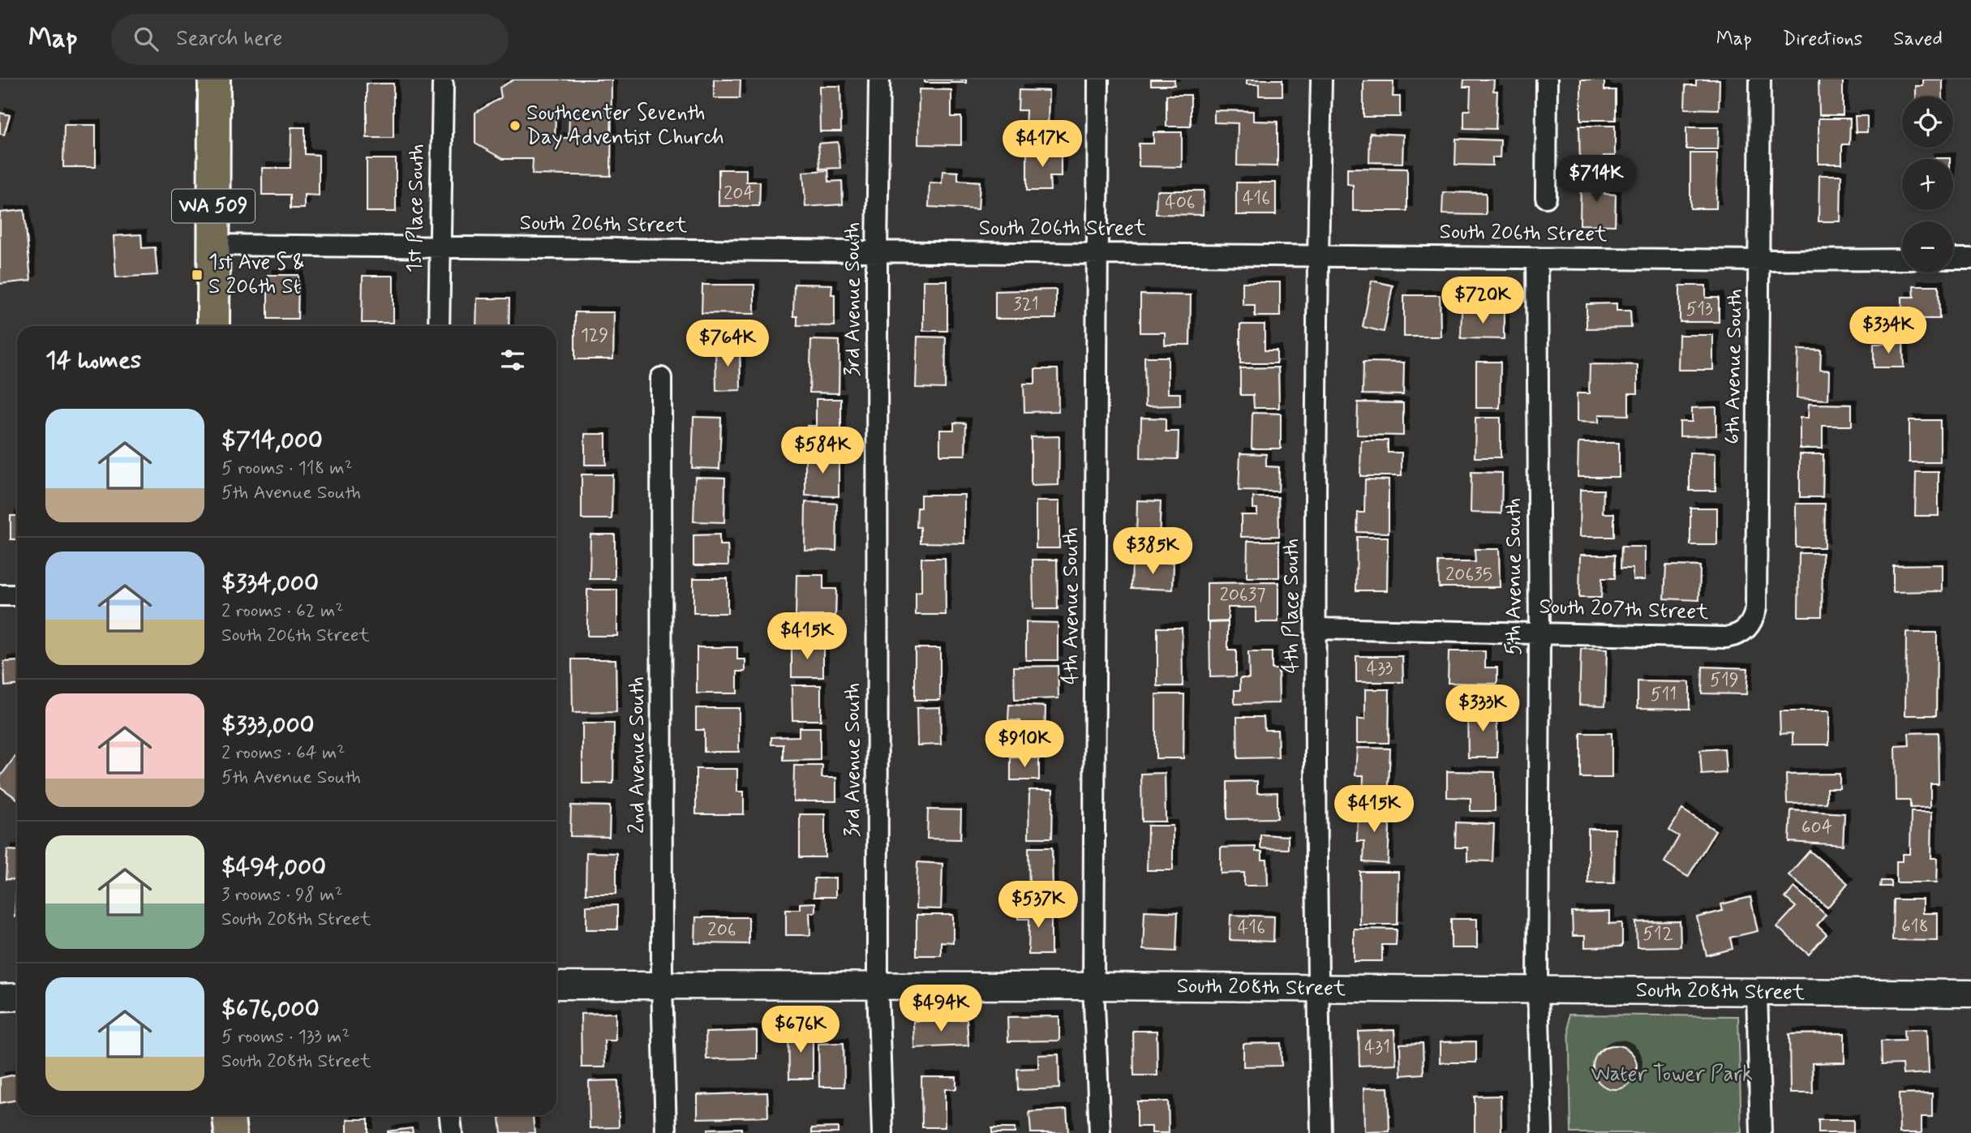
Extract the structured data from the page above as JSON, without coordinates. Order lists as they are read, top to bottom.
{
  "streets": {
    "main road": ["WA 509"],
    "street": [
      "1st Place South",
      "South 206th Street",
      "3rd Avenue South",
      "6th Avenue South",
      "5th Avenue South",
      "4th Avenue South",
      "4th Place South",
      "South 207th Street",
      "2nd Avenue South",
      "South 208th Street"
    ]
  },
  "crossings": [
    ["WA 509", "South 206th Street"],
    ["1st Place South", "South 206th Street"],
    ["South 206th Street", "3rd Avenue South"],
    ["South 206th Street", "6th Avenue South"],
    ["South 206th Street", "5th Avenue South"],
    ["South 206th Street", "4th Avenue South"],
    ["South 206th Street", "4th Place South"],
    ["3rd Avenue South", "South 208th Street"],
    ["6th Avenue South", "South 207th Street"],
    ["5th Avenue South", "South 207th Street"],
    ["5th Avenue South", "South 208th Street"],
    ["4th Avenue South", "South 208th Street"],
    ["4th Place South", "South 207th Street"],
    ["4th Place South", "South 208th Street"],
    ["2nd Avenue South", "South 208th Street"]
  ],
  "parks": ["Water Tower Park"],
  "places": {
    "other": ["Southcenter Seventh Day Adventist Church"],
    "transit": ["1st Ave S & S 206th St"]
  },
  "house_numbers": [
    "204",
    "416",
    "406",
    "321",
    "513",
    "129",
    "20635",
    "20637",
    "433",
    "519",
    "511",
    "604",
    "618",
    "416",
    "206",
    "512",
    "431"
  ],
  "page": {
    "header": "Map",
    "search": "Search here",
    "nav": ["Map", "Directions", "Saved"],
    "map_buttons": ["+", "−"],
    "price": [
      "$417K",
      "$714K",
      "$720K",
      "$334K",
      "$764K",
      "$584K",
      "$385K",
      "$415K",
      "$333K",
      "$910K",
      "$415K",
      "$537K",
      "$494K",
      "$676K"
    ],
    "heading": "14 homes",
    "list": [
      {
        "name": "$714,000",
        "note": "5 rooms · 118 m² · 5th Avenue South"
      },
      {
        "name": "$334,000",
        "note": "2 rooms · 62 m² · South 206th Street"
      },
      {
        "name": "$333,000",
        "note": "2 rooms · 64 m² · 5th Avenue South"
      },
      {
        "name": "$494,000",
        "note": "3 rooms · 98 m² · South 208th Street"
      },
      {
        "name": "$676,000",
        "note": "5 rooms · 133 m² · South 208th Street"
      }
    ]
  }
}
